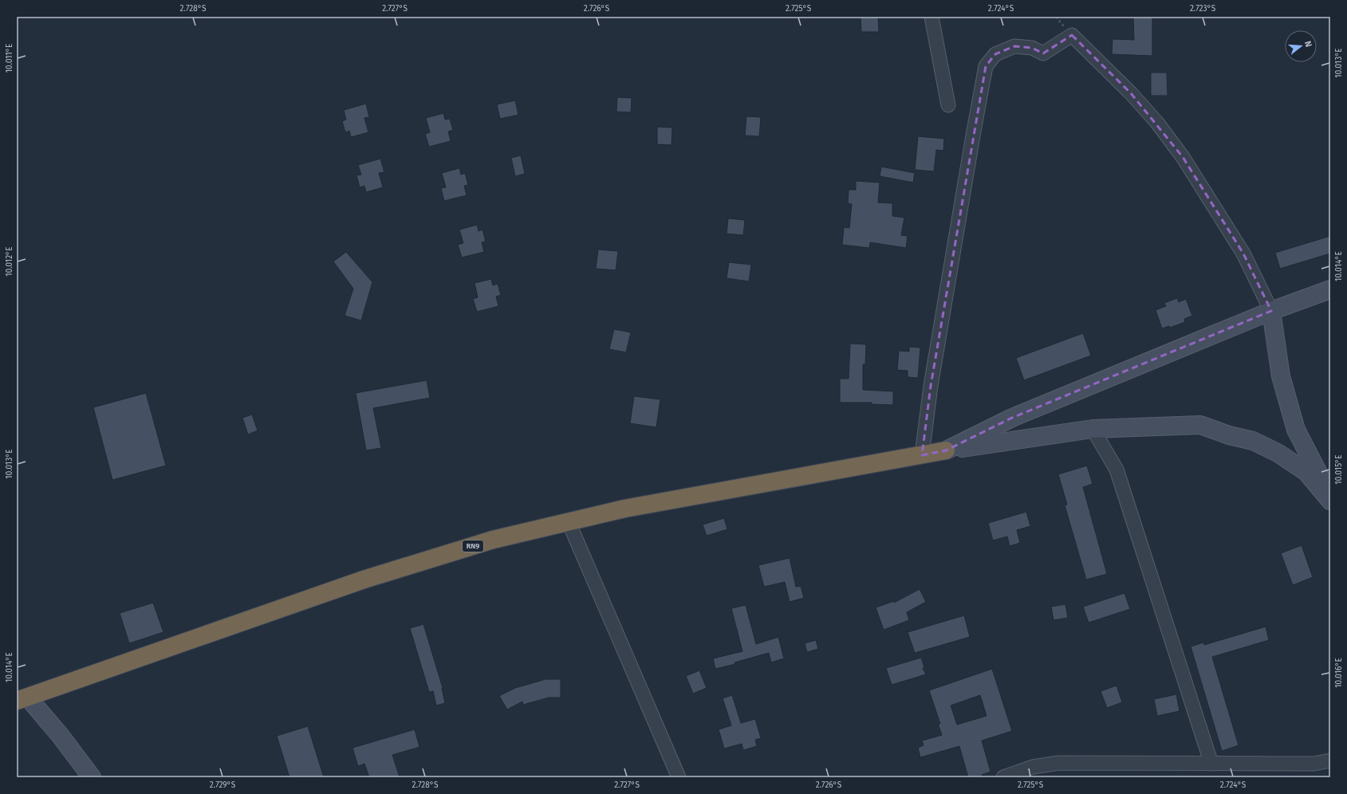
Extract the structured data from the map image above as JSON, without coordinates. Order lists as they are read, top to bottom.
{
  "streets": {
    "highway": ["RN9"]
  },
  "north": "right",
  "coordinates": [
    "2.728°S",
    "2.727°S",
    "2.726°S",
    "2.725°S",
    "2.724°S",
    "2.723°S",
    "10.011°E",
    "10.013°E",
    "10.012°E",
    "10.014°E",
    "10.015°E",
    "10.016°E",
    "2.729°S"
  ]
}
